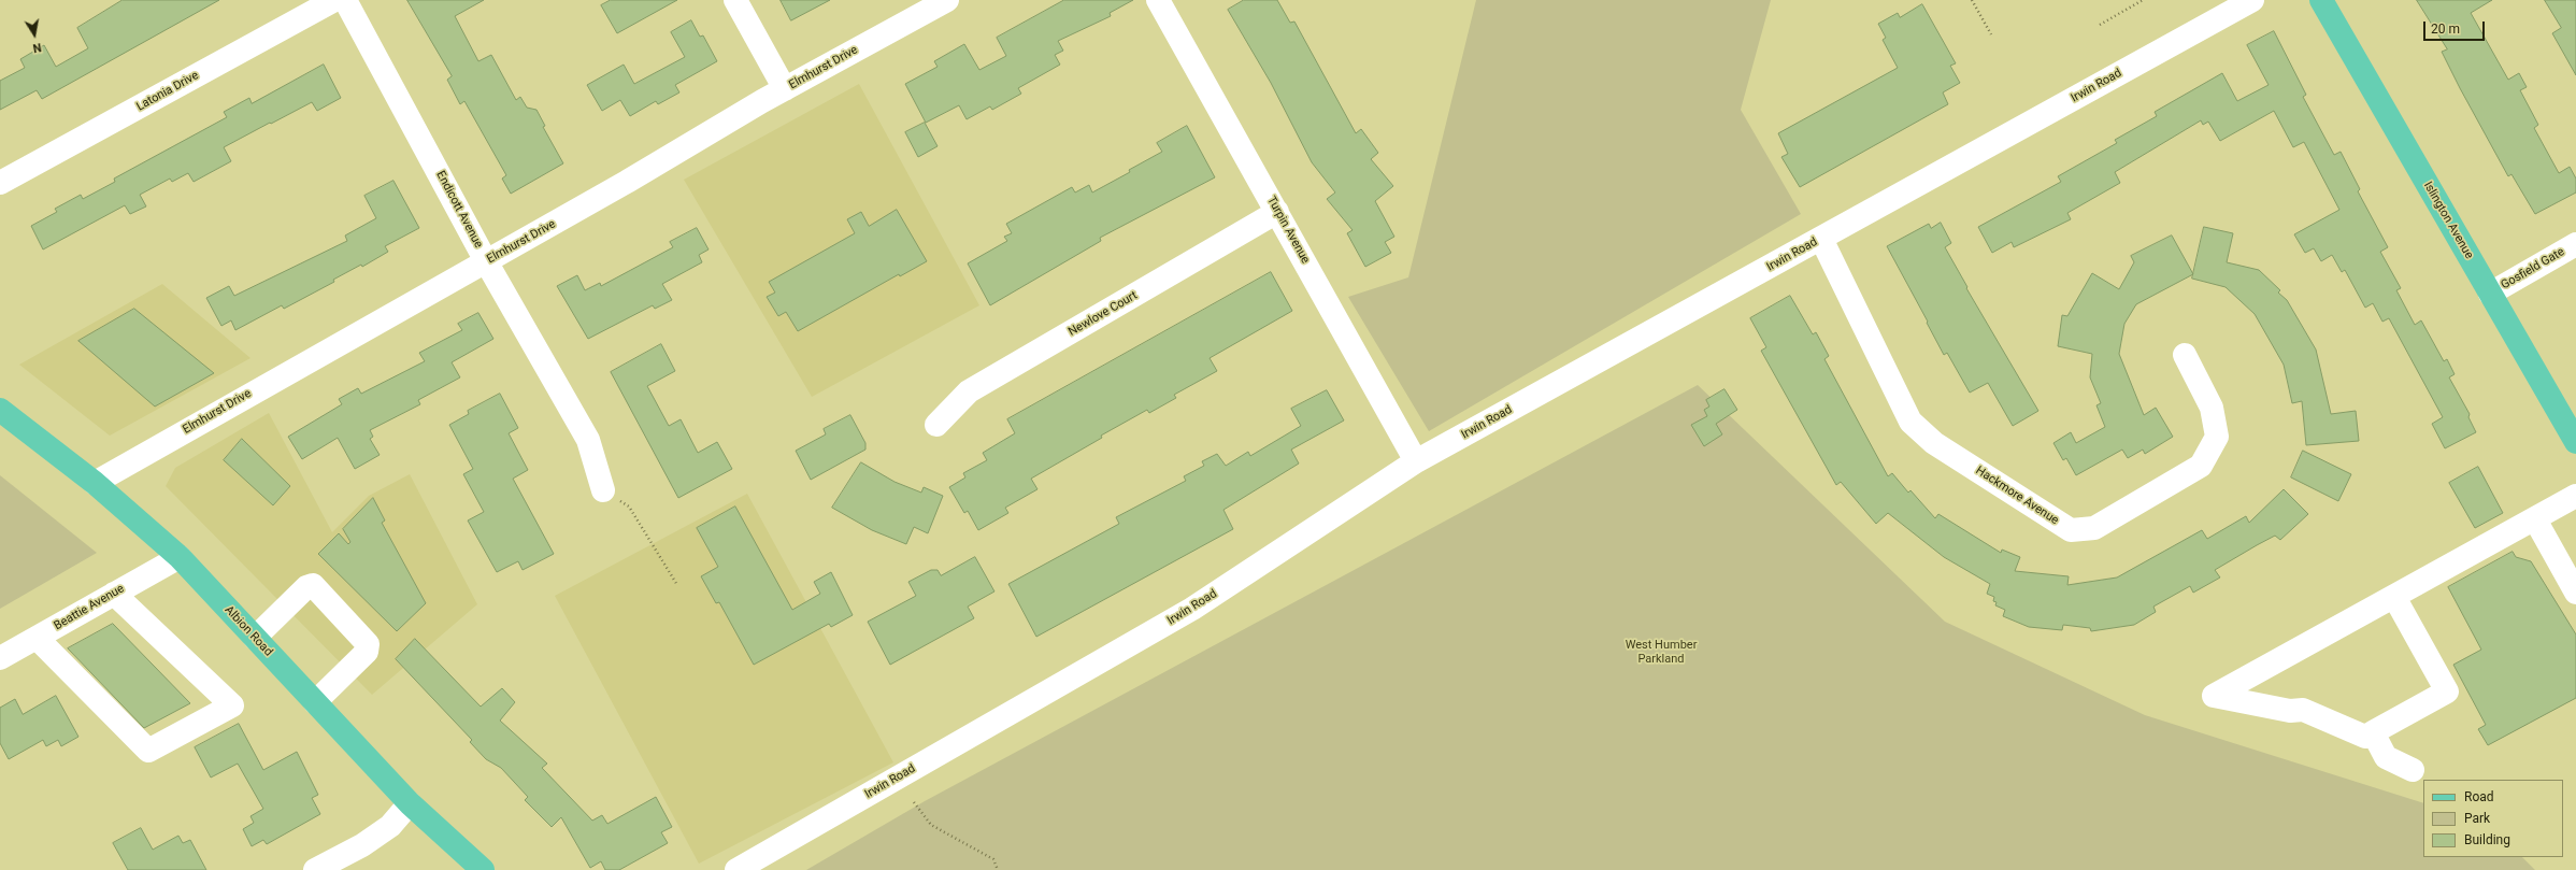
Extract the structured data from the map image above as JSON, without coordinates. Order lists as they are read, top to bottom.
{
  "streets": {
    "main road": ["Islington Avenue", "Albion Road"],
    "street": [
      "Elmhurst Drive",
      "Irwin Road",
      "Latonia Drive",
      "Endicott Avenue",
      "Turpin Avenue",
      "Gosfield Gate",
      "Newlove Court",
      "Hackmore Avenue",
      "Beattie Avenue"
    ]
  },
  "crossings": [
    ["Elmhurst Drive", "Endicott Avenue"],
    ["Elmhurst Drive", "Albion Road"],
    ["Irwin Road", "Turpin Avenue"],
    ["Irwin Road", "Hackmore Avenue"],
    ["Islington Avenue", "Gosfield Gate"],
    ["Turpin Avenue", "Newlove Court"],
    ["Beattie Avenue", "Albion Road"]
  ],
  "parks": ["West Humber Parkland"],
  "legend": ["Road", "Park", "Building"],
  "scale_bar": "20 m",
  "north": "bottom"
}
